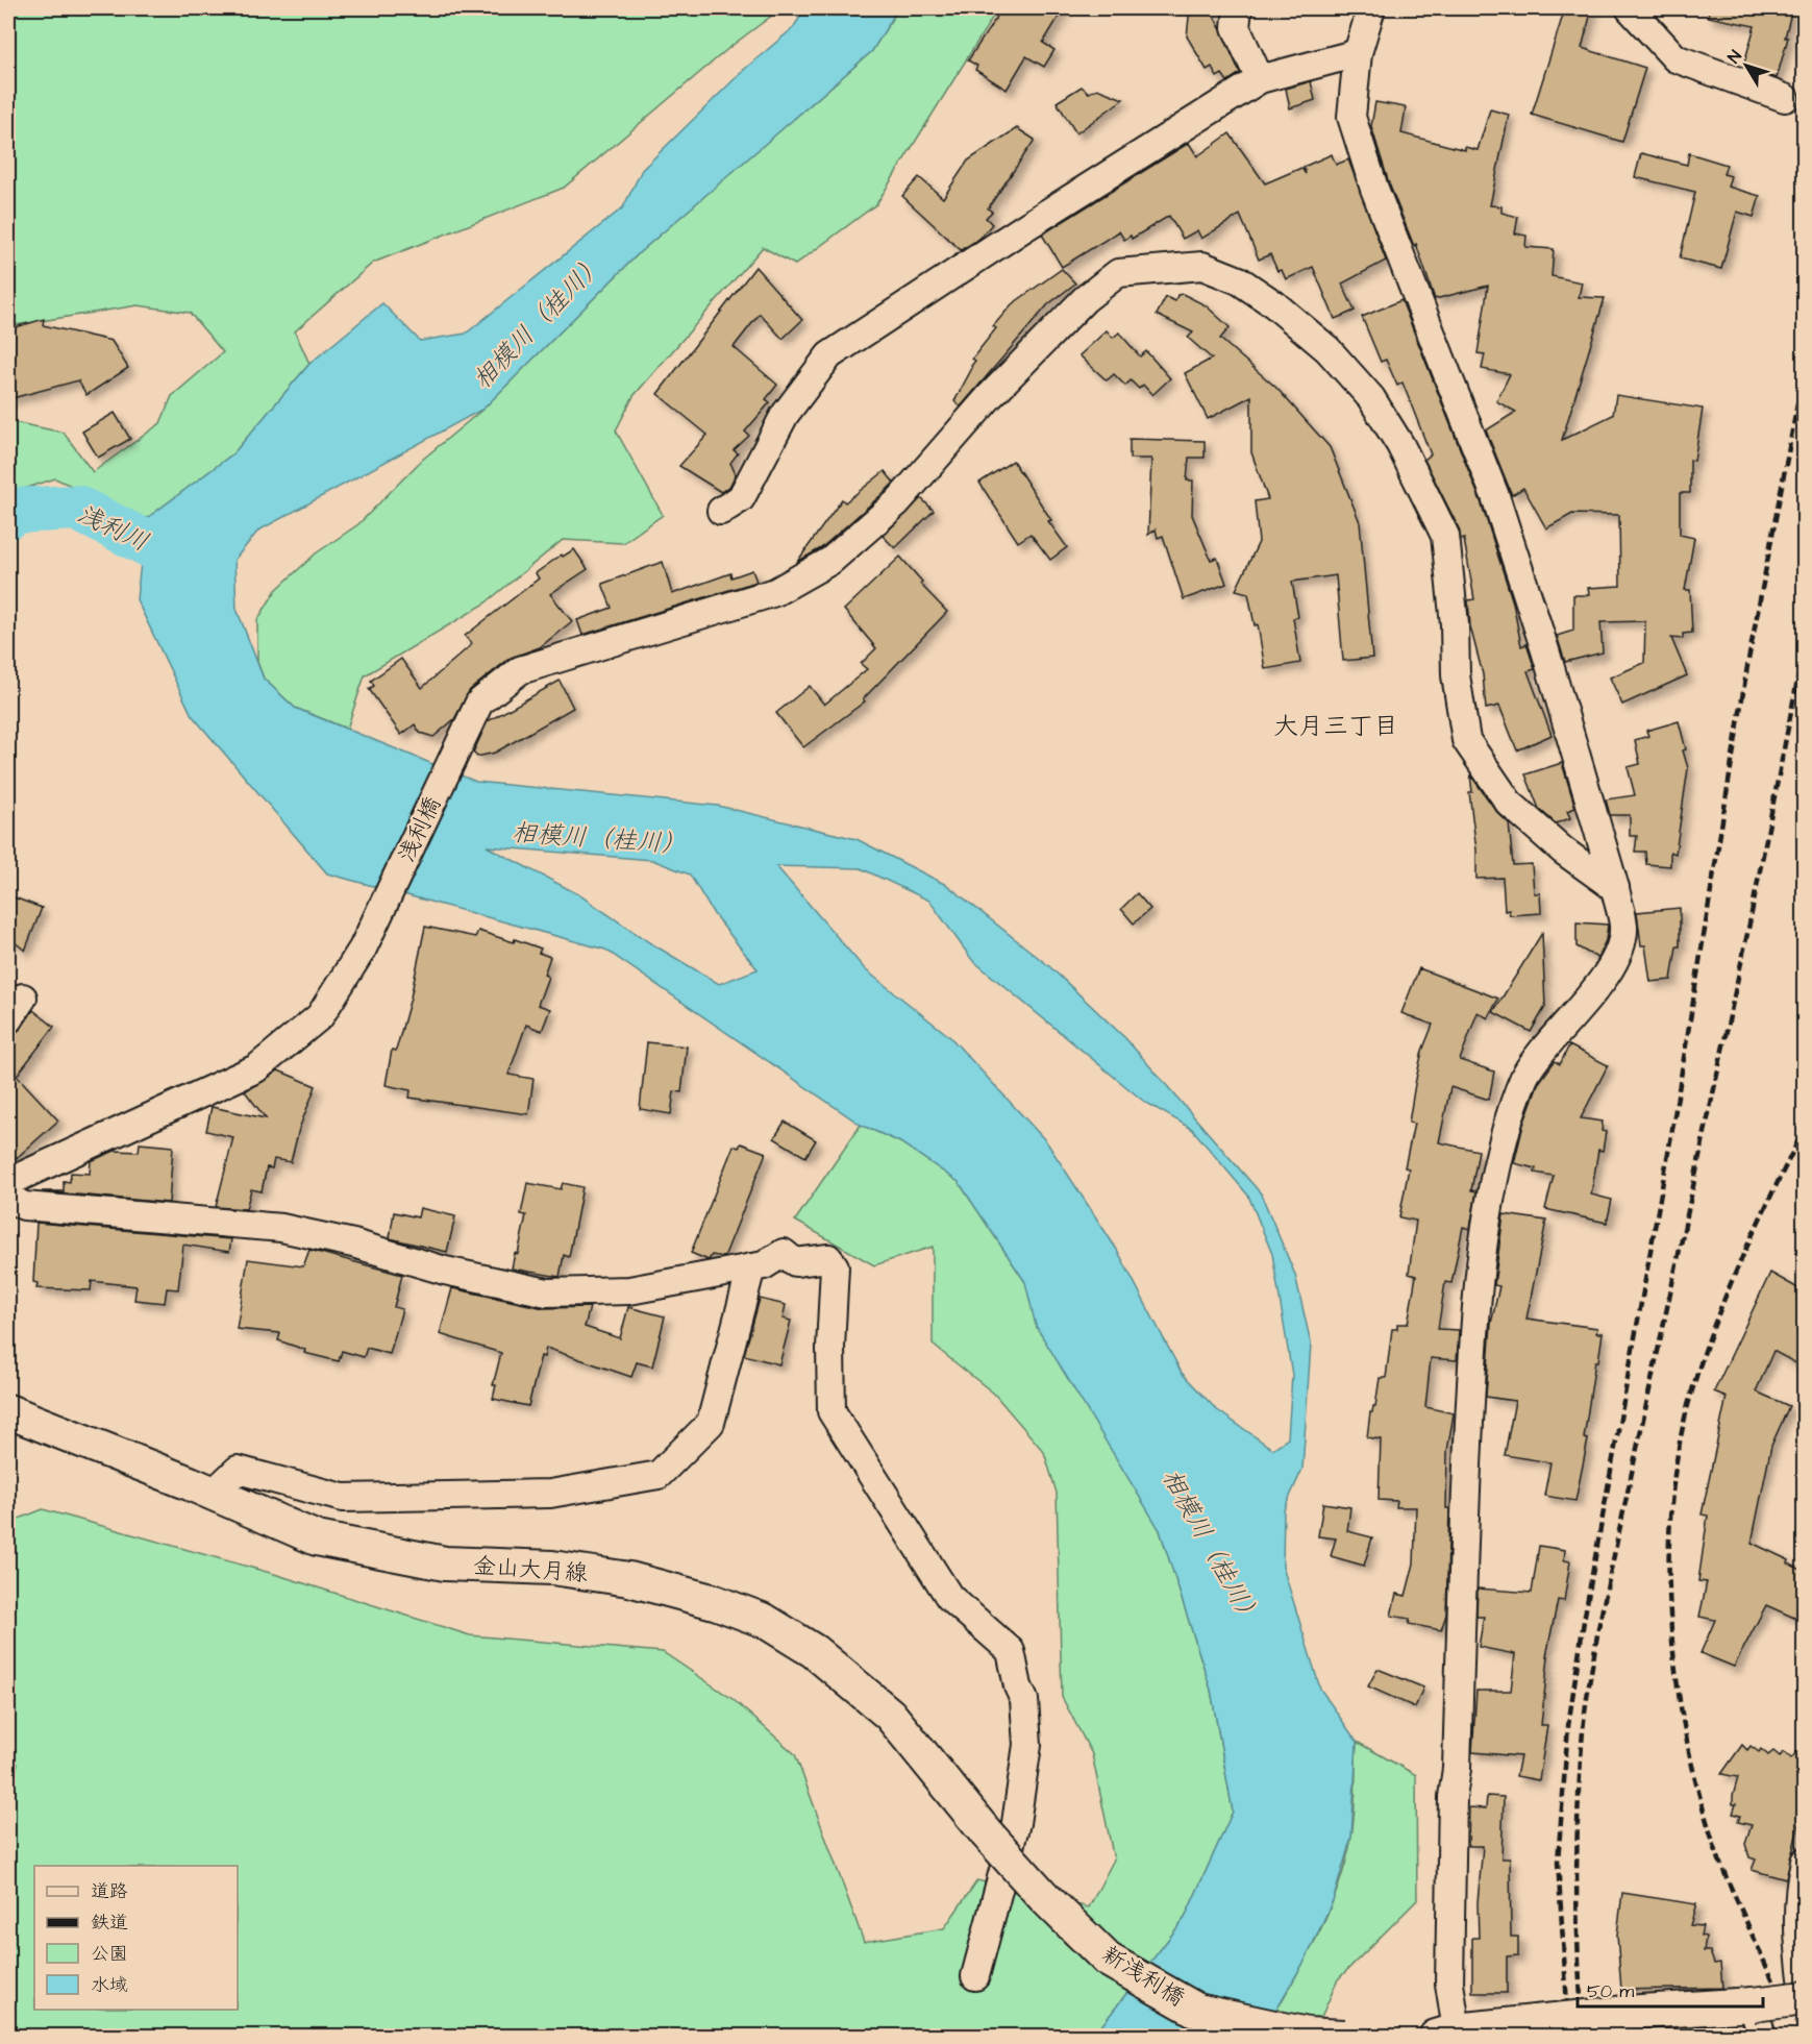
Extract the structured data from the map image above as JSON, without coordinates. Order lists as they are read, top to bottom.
{
  "streets": {
    "main road": ["金山大月線", "新浅利橋"],
    "street": ["浅利橋"]
  },
  "crossings": [
    ["金山大月線", "新浅利橋"]
  ],
  "districts": ["大月三丁目"],
  "water": ["相模川（桂川）", "浅利川"],
  "legend": [
    "道路",
    "鉄道",
    "公園",
    "水域"
  ],
  "scale_bar": "50 m",
  "north": "top left"
}
